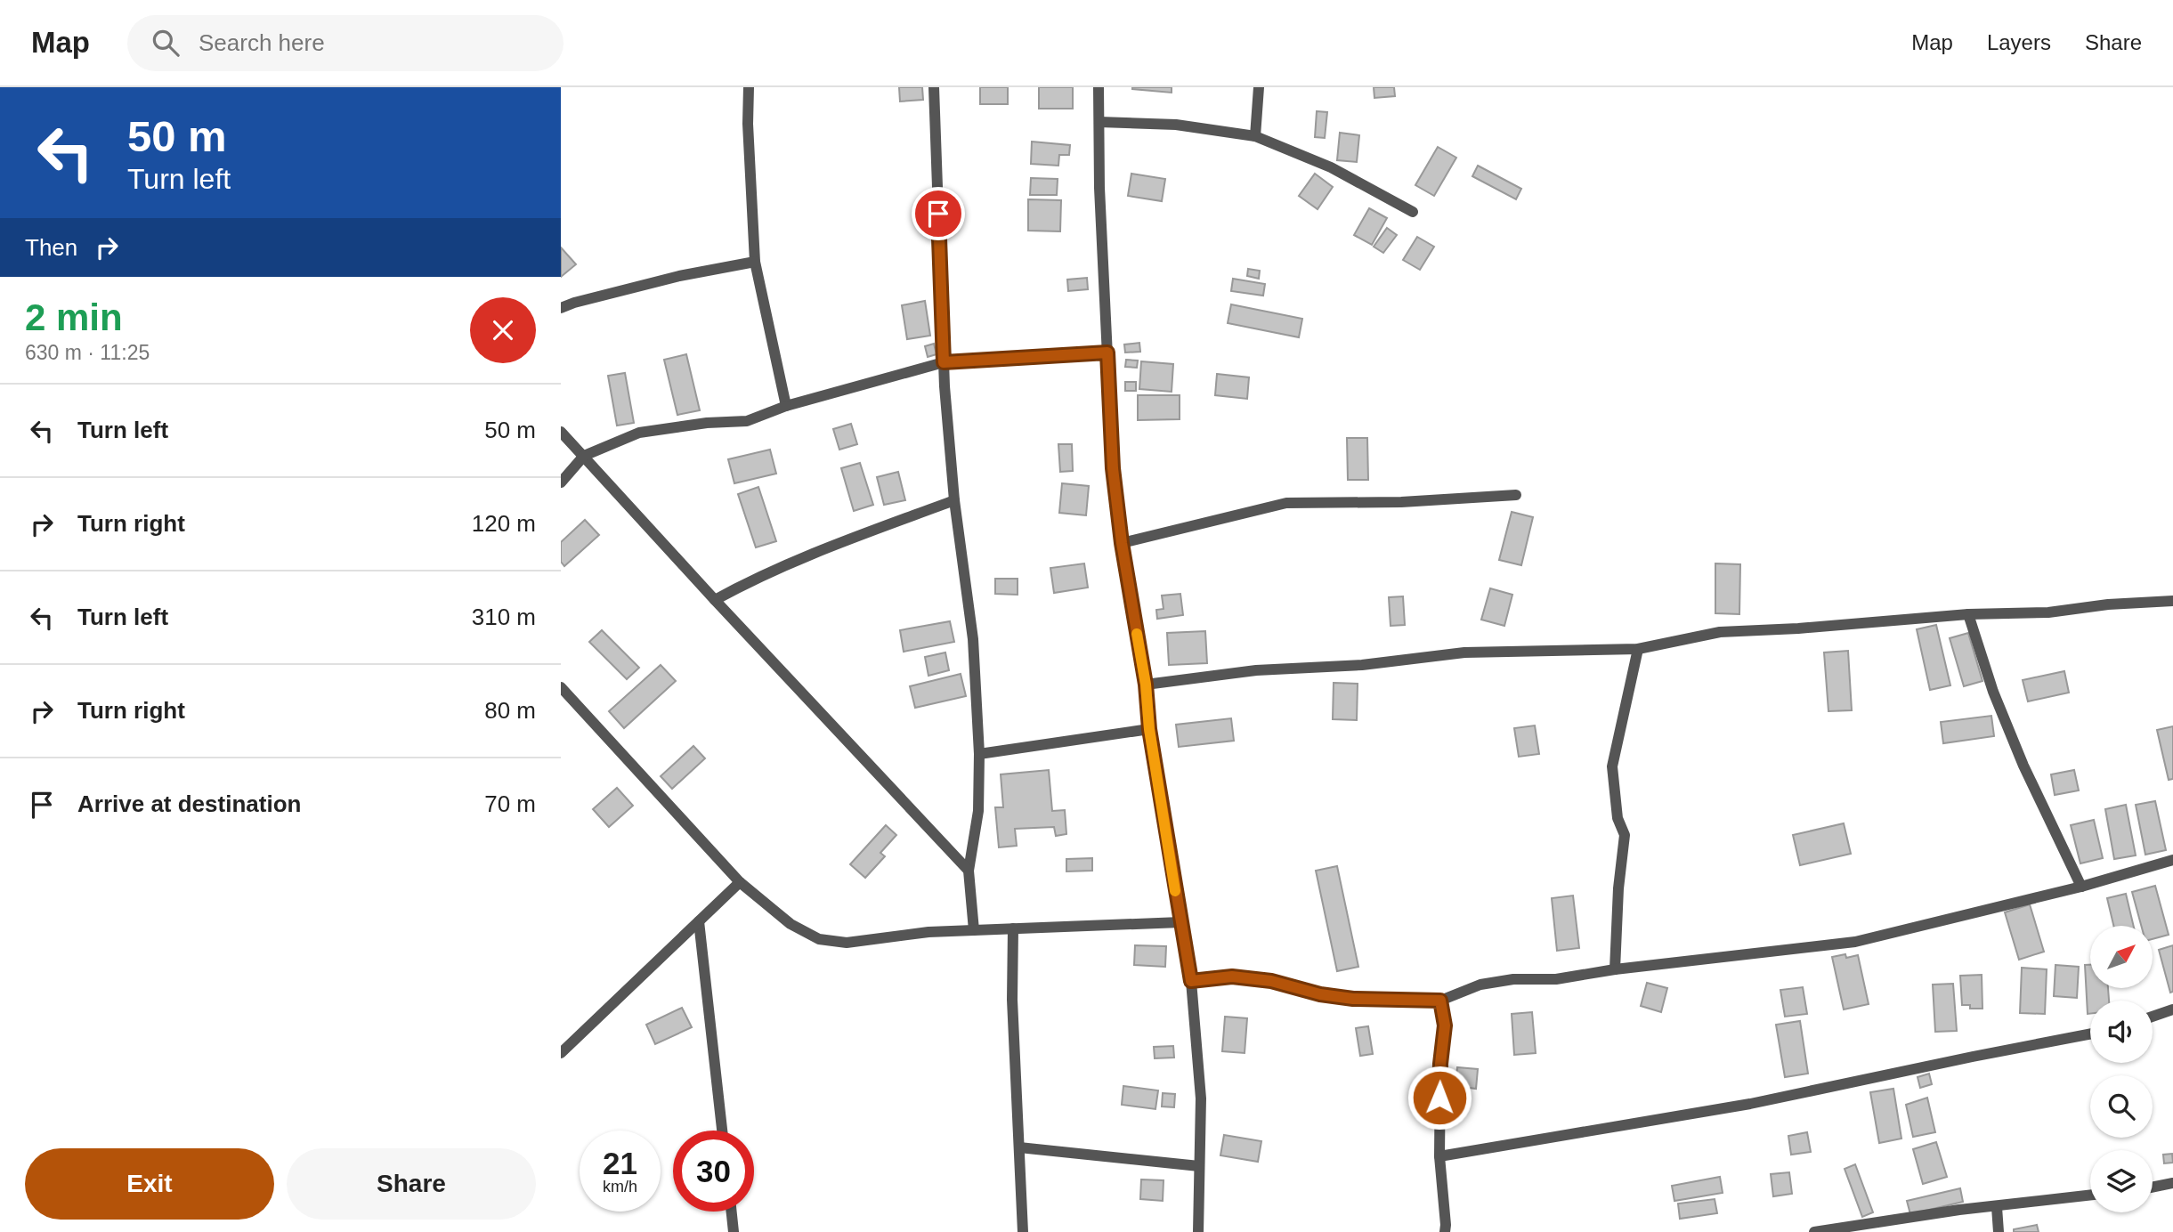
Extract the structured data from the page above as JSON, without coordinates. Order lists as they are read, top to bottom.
{
  "north": "top right",
  "page": {
    "header": "Map",
    "search": "Search here",
    "nav": ["Map", "Layers", "Share"],
    "turn": ["50 m", "Turn left"],
    "then": "Then",
    "heading": ["2 min", "630 m · 11:25"],
    "list": [
      {
        "name": "Turn left",
        "value": "50 m"
      },
      {
        "name": "Turn right",
        "value": "120 m"
      },
      {
        "name": "Turn left",
        "value": "310 m"
      },
      {
        "name": "Turn right",
        "value": "80 m"
      },
      {
        "name": "Arrive at destination",
        "value": "70 m"
      }
    ],
    "speed": "21 km/h",
    "limit": "30",
    "buttons": ["Exit", "Share"]
  }
}
